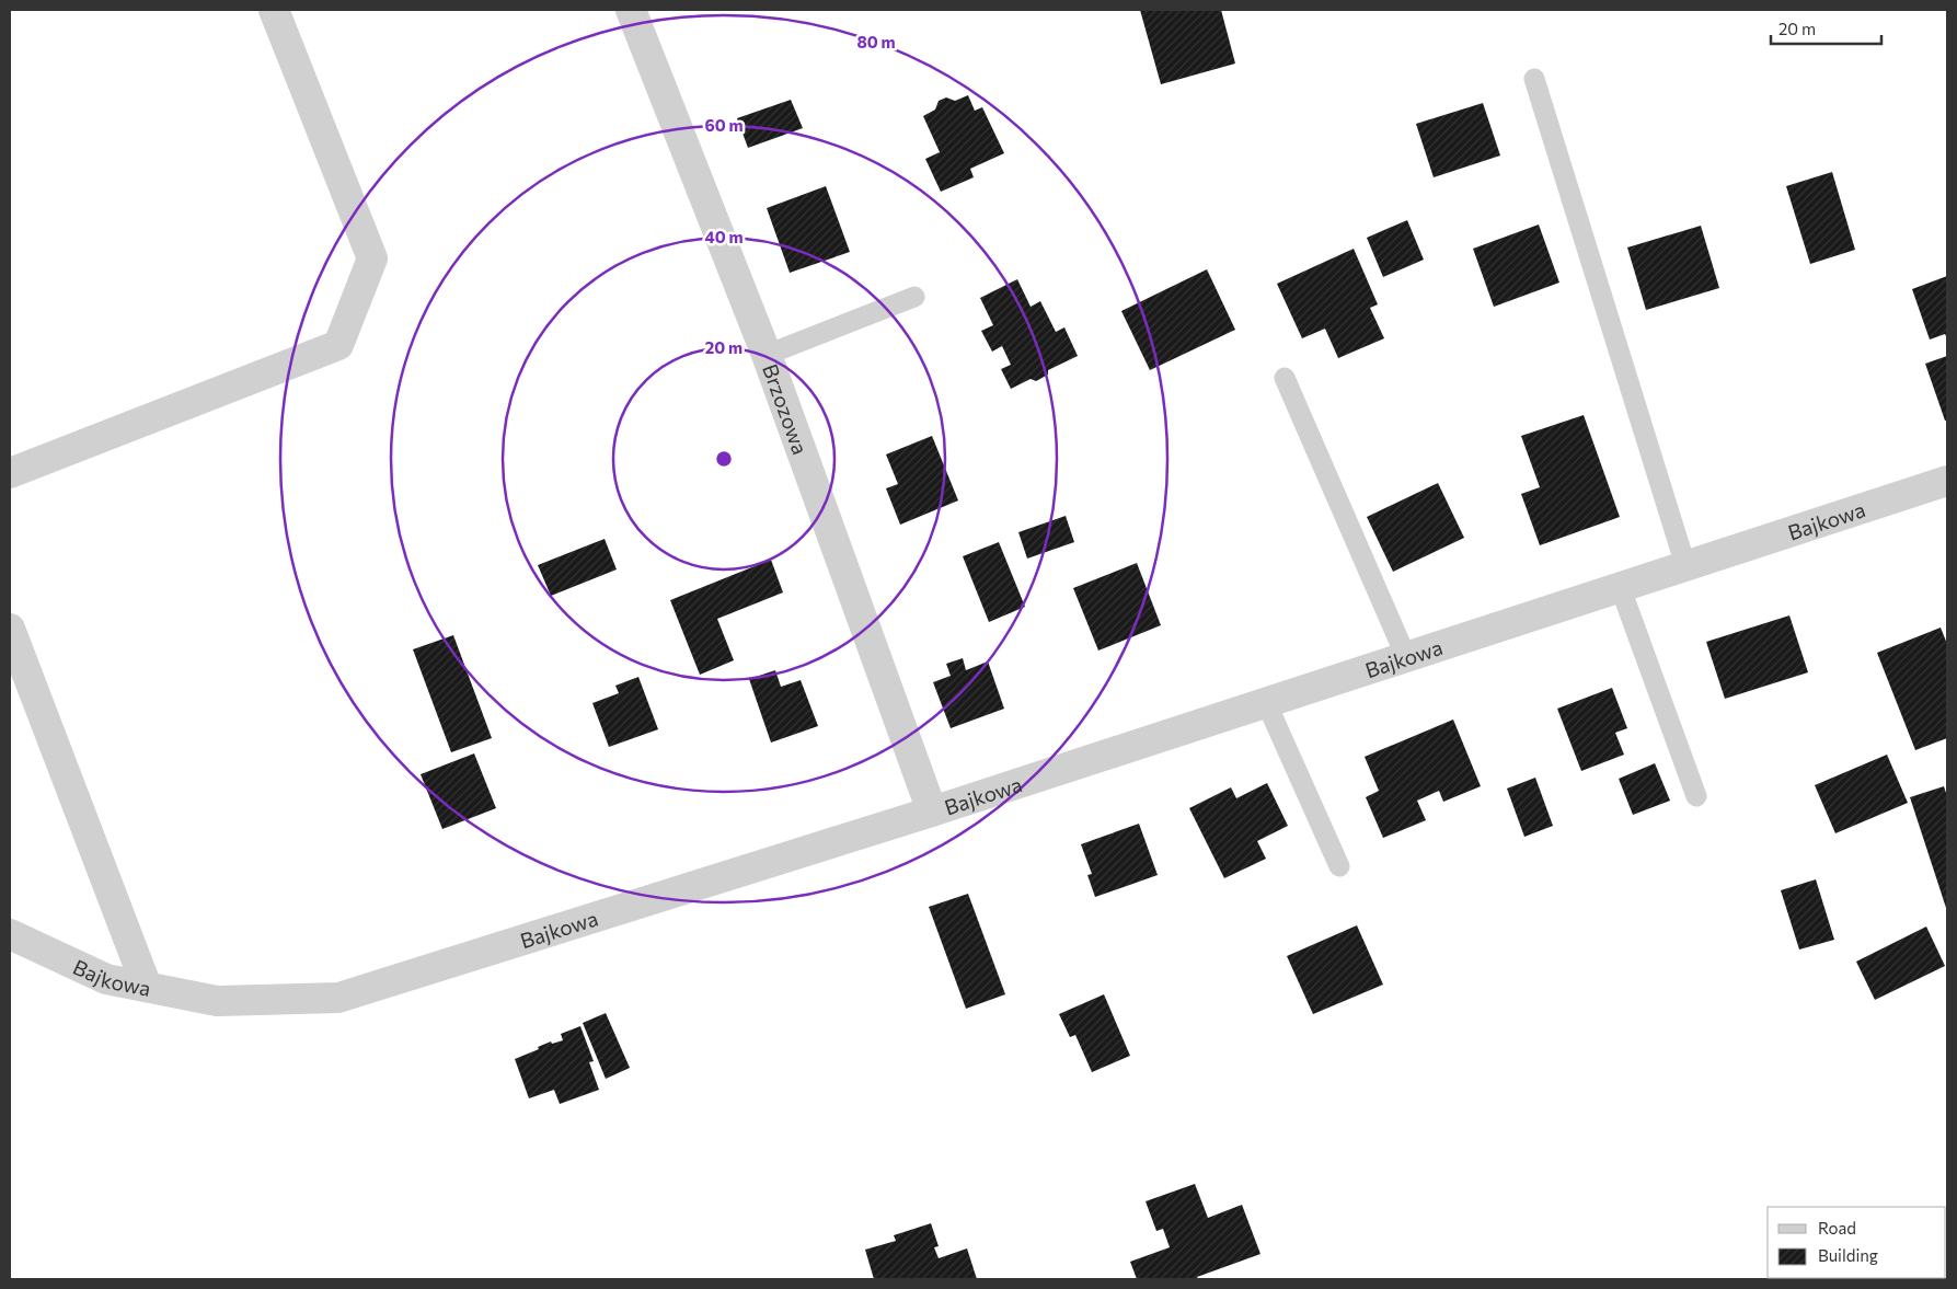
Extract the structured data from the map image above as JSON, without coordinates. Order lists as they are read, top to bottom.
{
  "streets": {
    "street": ["Brzozowa", "Bajkowa"]
  },
  "crossings": [
    ["Brzozowa", "Bajkowa"]
  ],
  "legend": ["Road", "Building"],
  "scale_bar": "20 m",
  "rings": [
    "80 m",
    "60 m",
    "40 m",
    "20 m"
  ]
}
